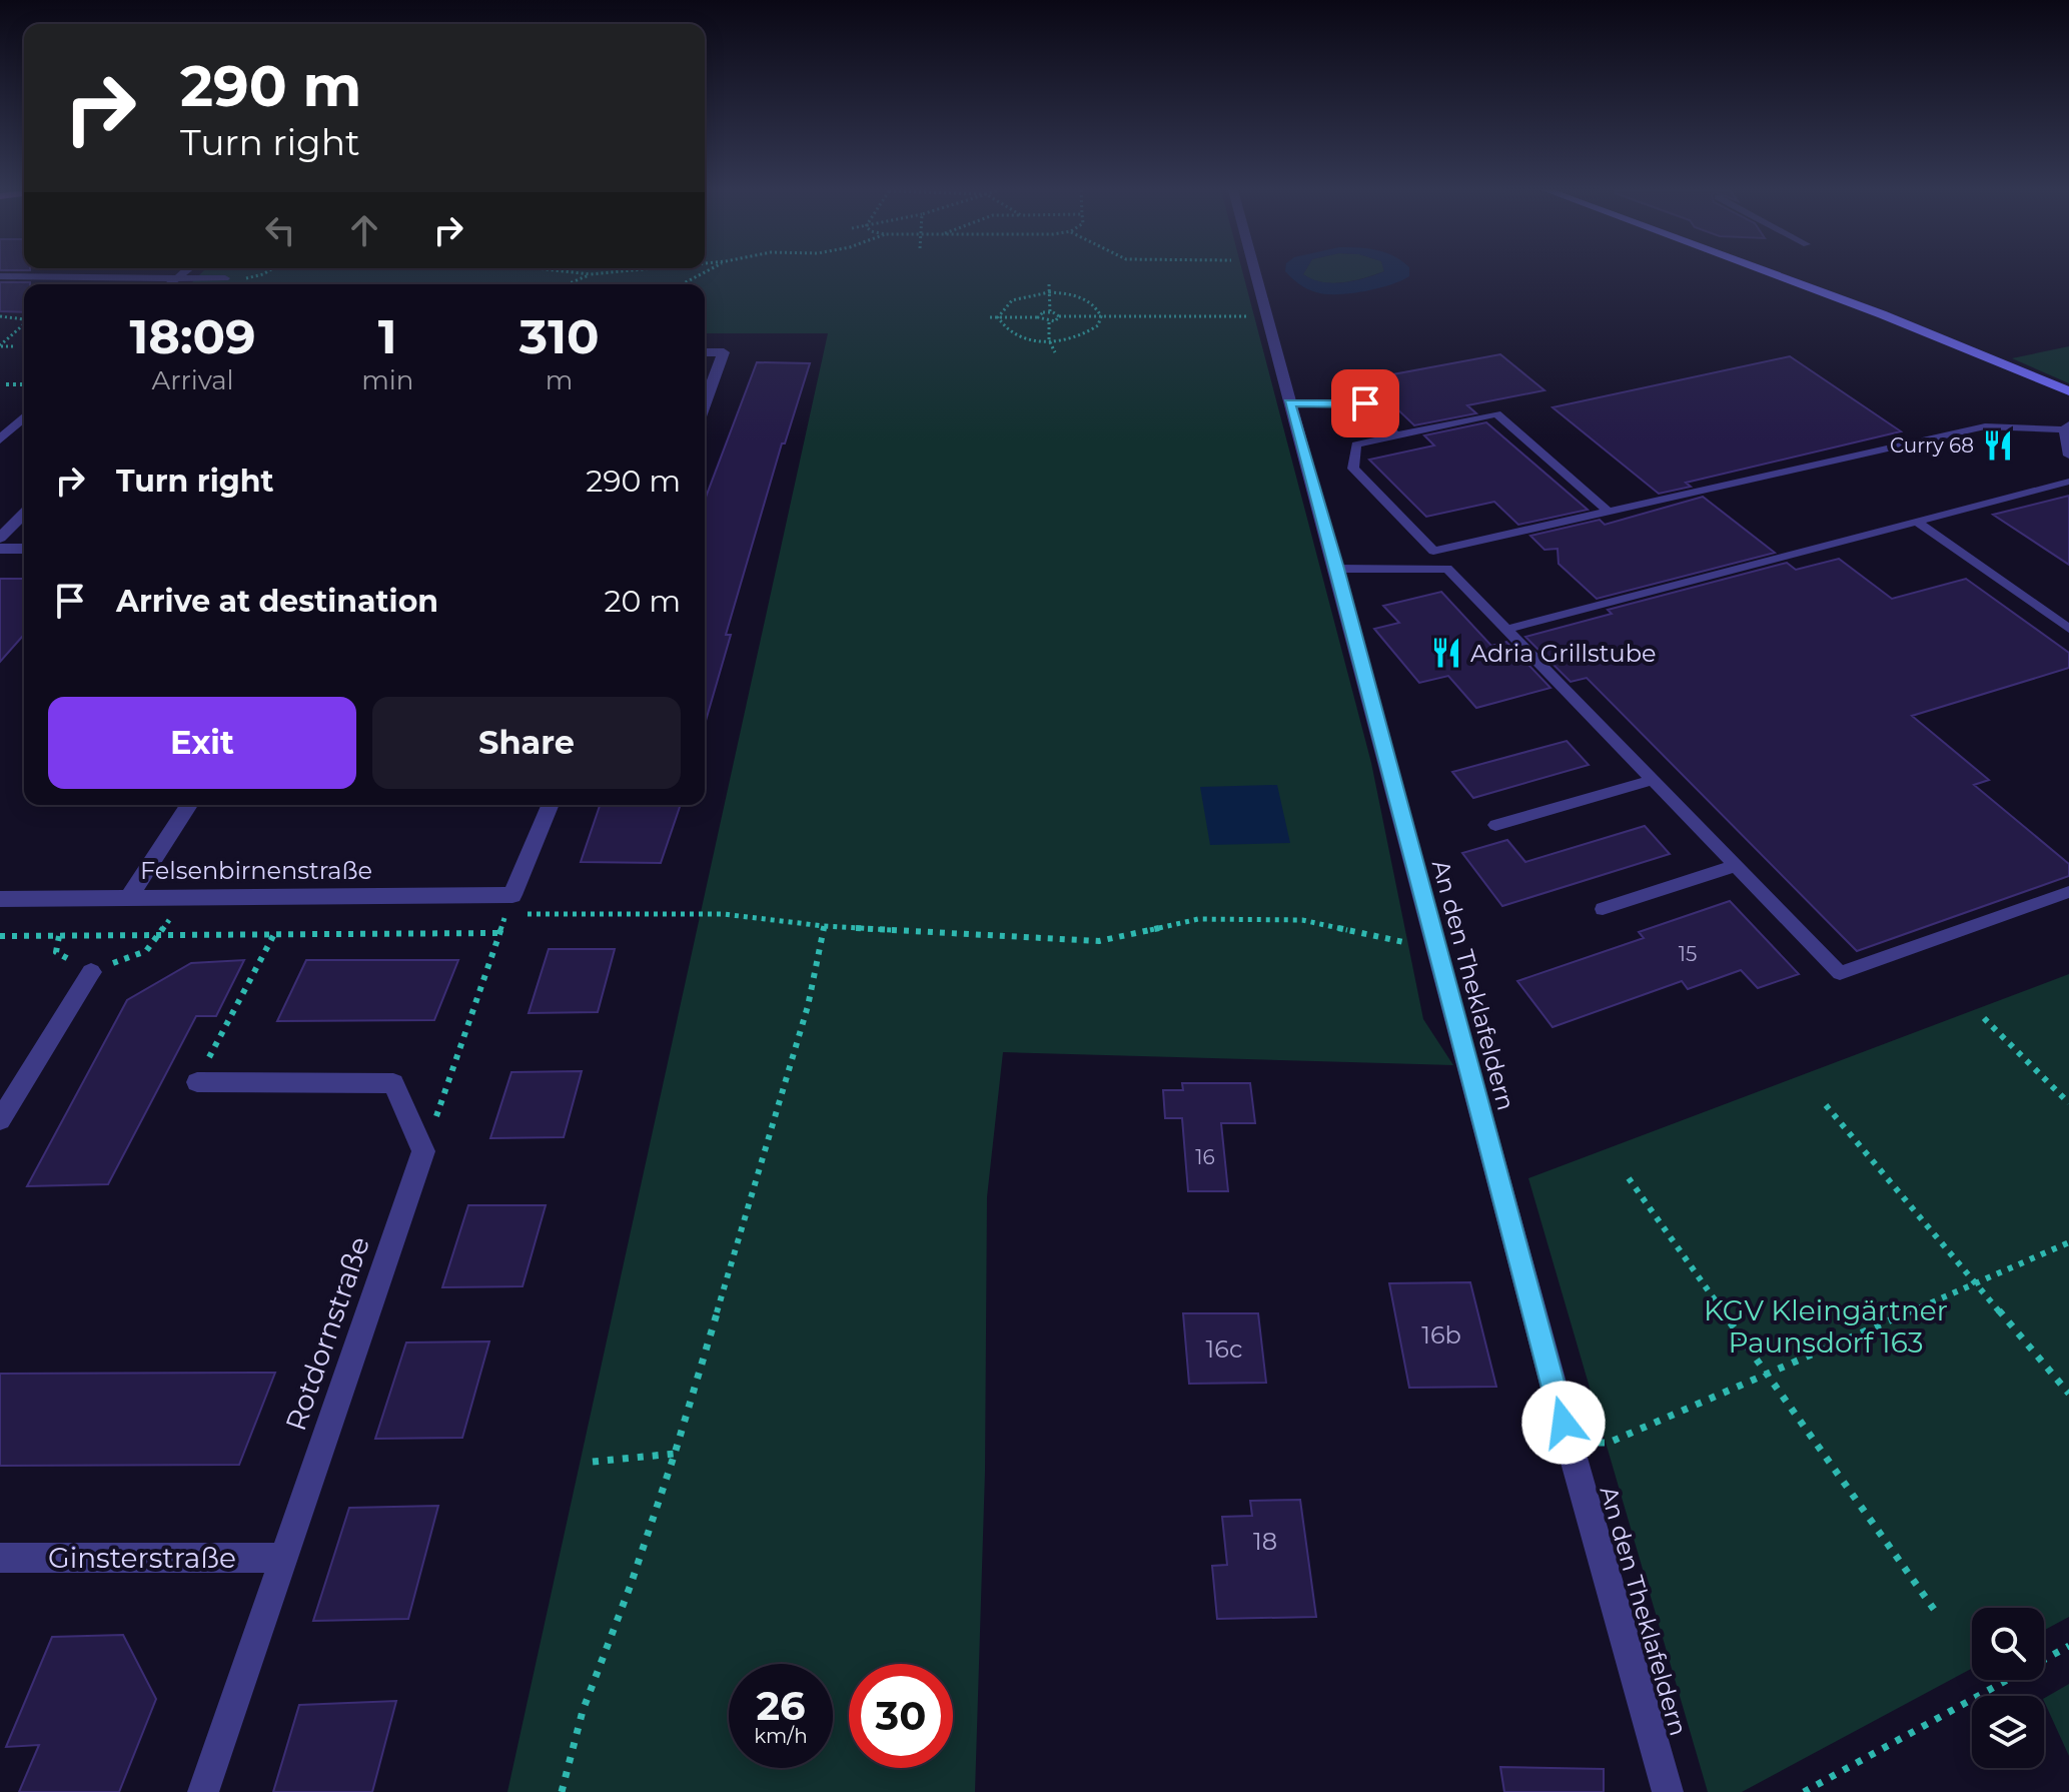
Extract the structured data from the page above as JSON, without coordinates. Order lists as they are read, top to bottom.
{
  "streets": {
    "street": [
      "Felsenbirnenstraße",
      "An den Theklafeldern",
      "Rotdornstraße",
      "Ginsterstraße"
    ]
  },
  "crossings": [
    ["Rotdornstraße", "Ginsterstraße"]
  ],
  "parks": ["KGV Kleingärtner Paunsdorf 163"],
  "places": {
    "restaurant": ["Curry 68", "Adria Grillstube"]
  },
  "house_numbers": [
    "15",
    "16",
    "16b",
    "16c",
    "18"
  ],
  "page": {
    "turn": ["290 m", "Turn right"],
    "eta": [
      "18:09",
      "Arrival",
      "1",
      "min",
      "310",
      "m"
    ],
    "list": [
      {
        "name": "Turn right",
        "value": "290 m"
      },
      {
        "name": "Arrive at destination",
        "value": "20 m"
      }
    ],
    "buttons": ["Exit", "Share"],
    "speed": "26 km/h",
    "limit": "30"
  }
}
